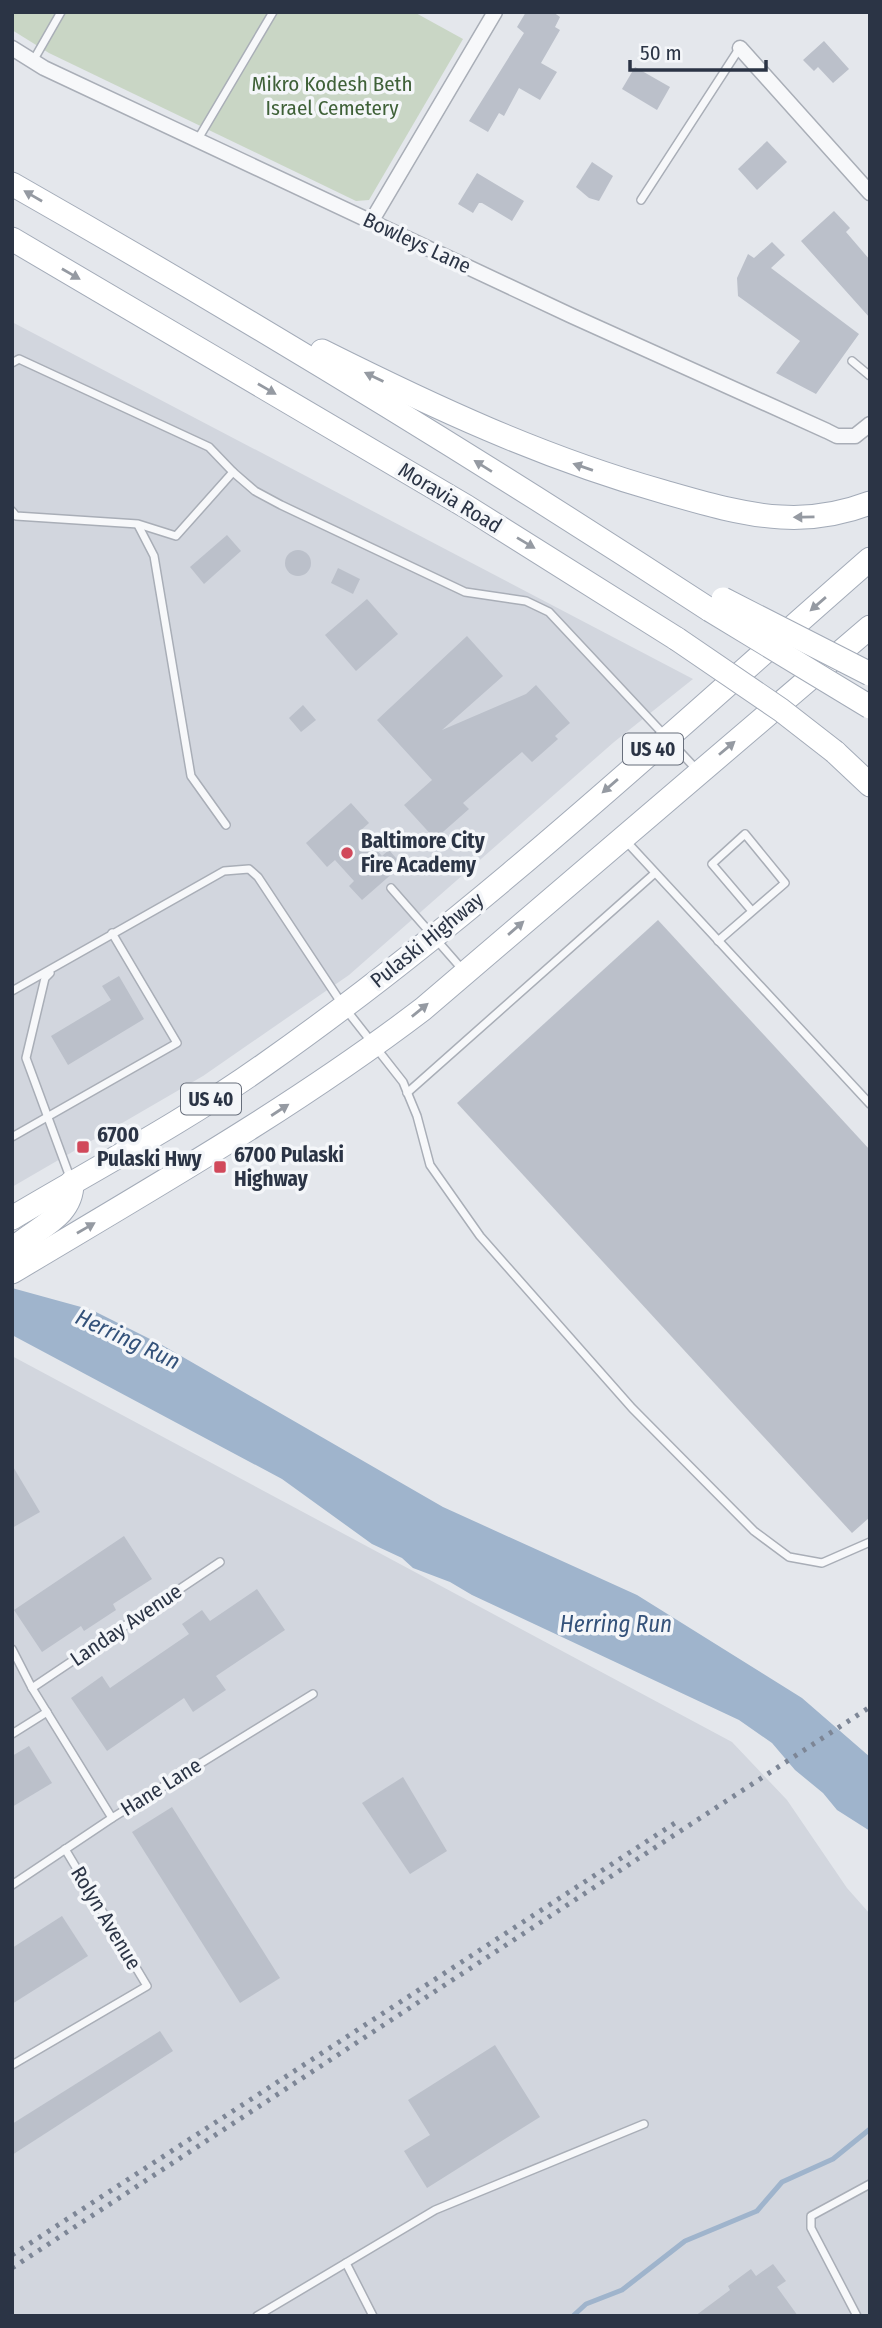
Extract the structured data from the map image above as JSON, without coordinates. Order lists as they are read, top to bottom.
{
  "streets": {
    "main road": ["Moravia Road", "US 40", "Pulaski Highway"],
    "street": ["Bowleys Lane"],
    "lane": ["Landay Avenue", "Hane Lane", "Rolyn Avenue"]
  },
  "crossings": [
    ["Hane Lane", "Rolyn Avenue"]
  ],
  "water": ["Herring Run"],
  "parks": ["Mikro Kodesh Beth Israel Cemetery"],
  "places": {
    "other": ["Baltimore City Fire Academy"],
    "transit": ["6700 Pulaski Hwy", "6700 Pulaski Highway"]
  },
  "scale_bar": "50 m"
}
